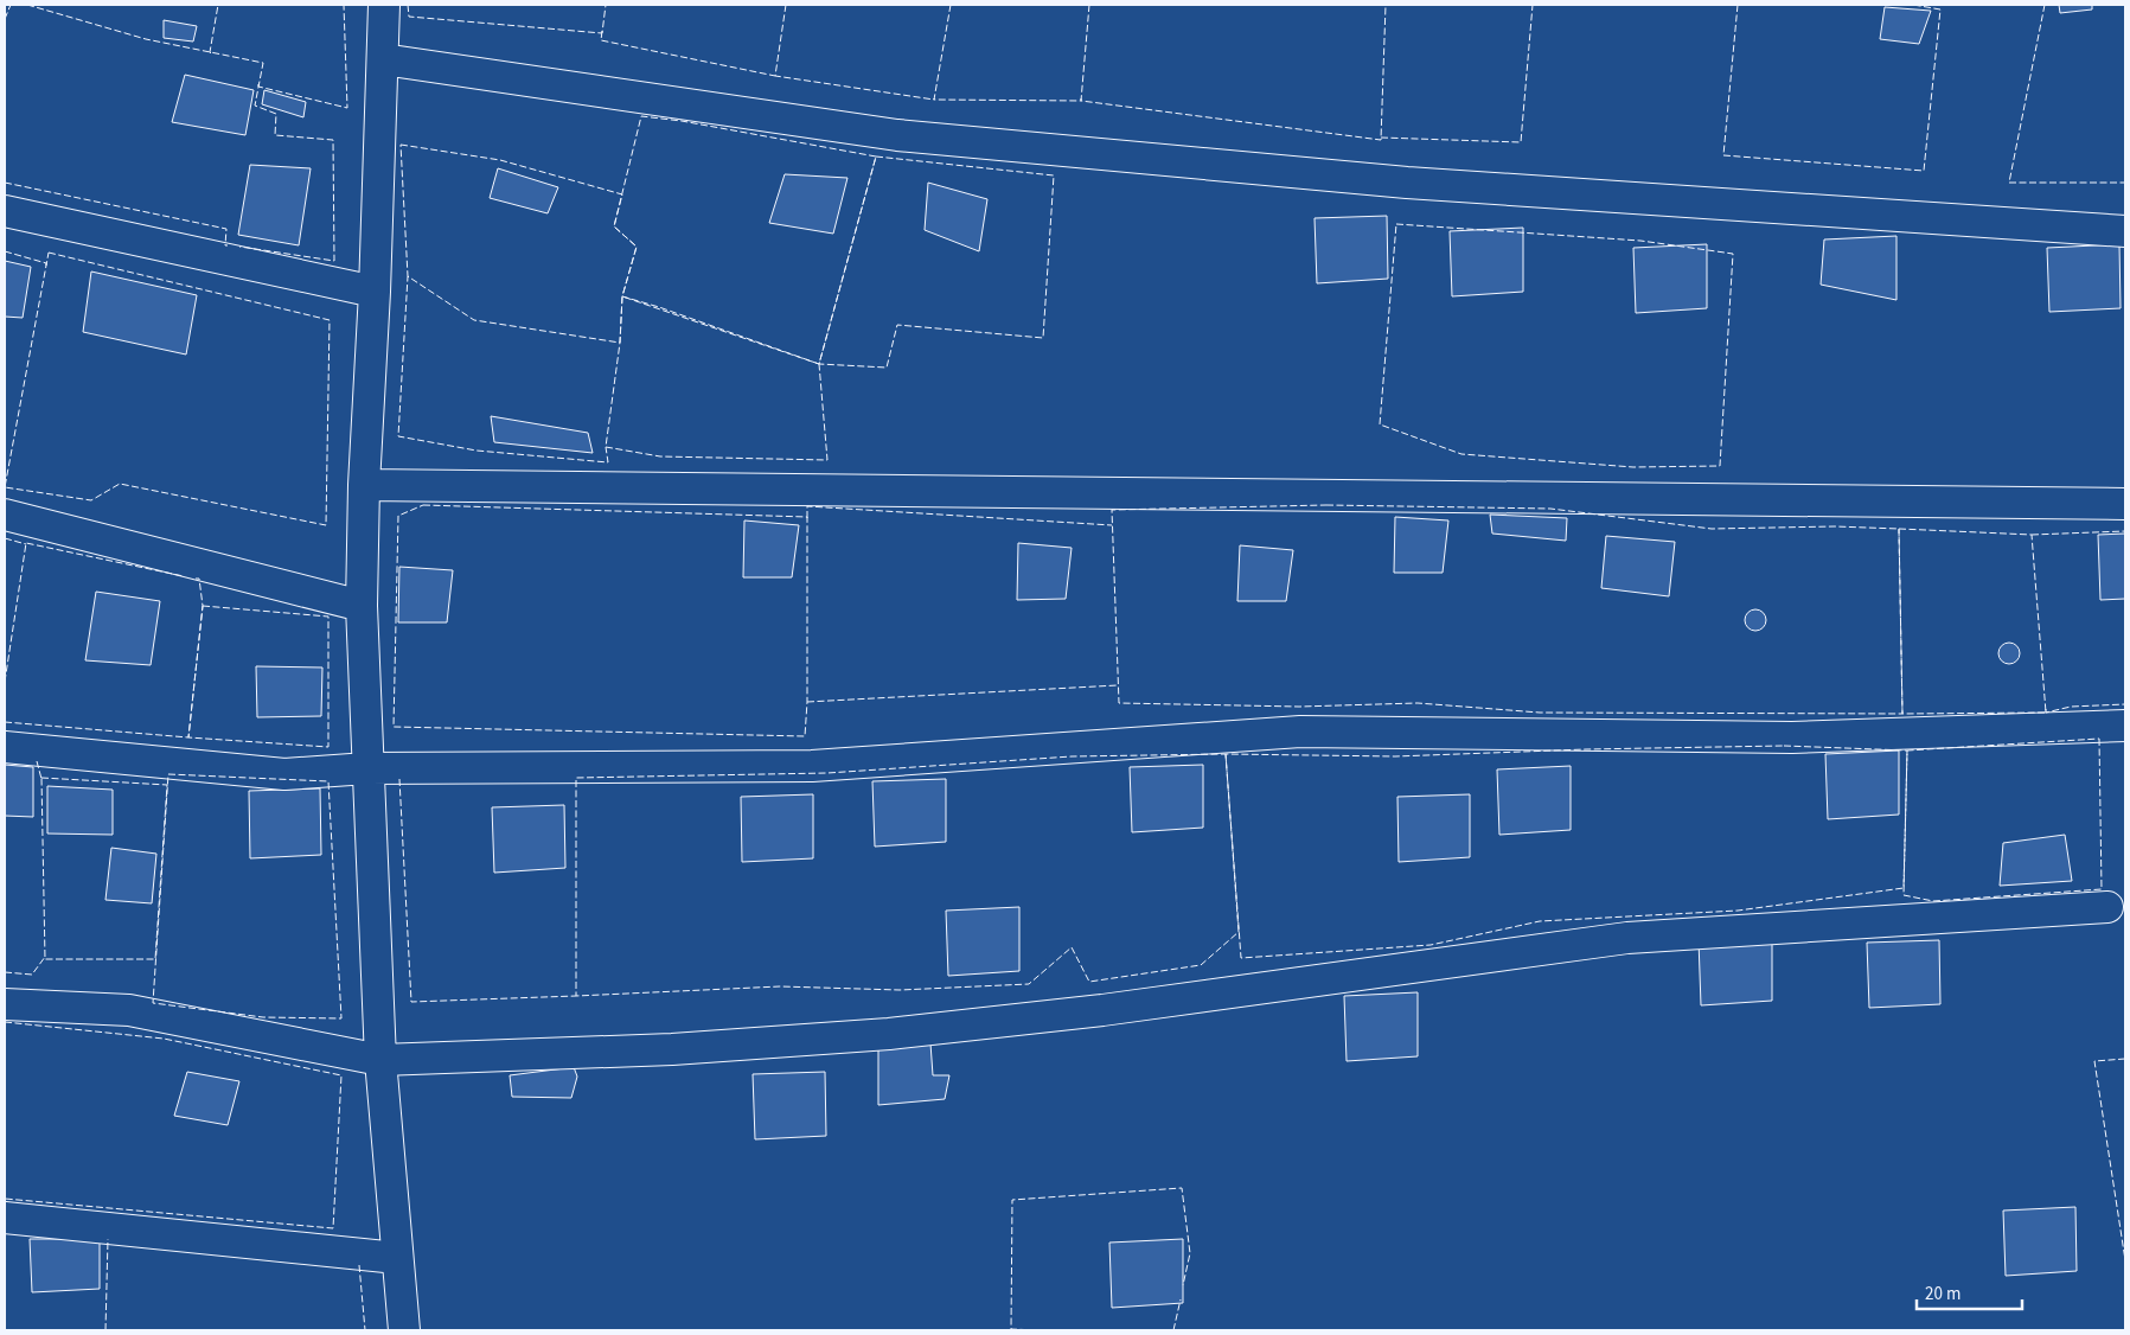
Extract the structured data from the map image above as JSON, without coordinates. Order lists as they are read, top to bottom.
{
  "scale_bar": "20 m"
}
